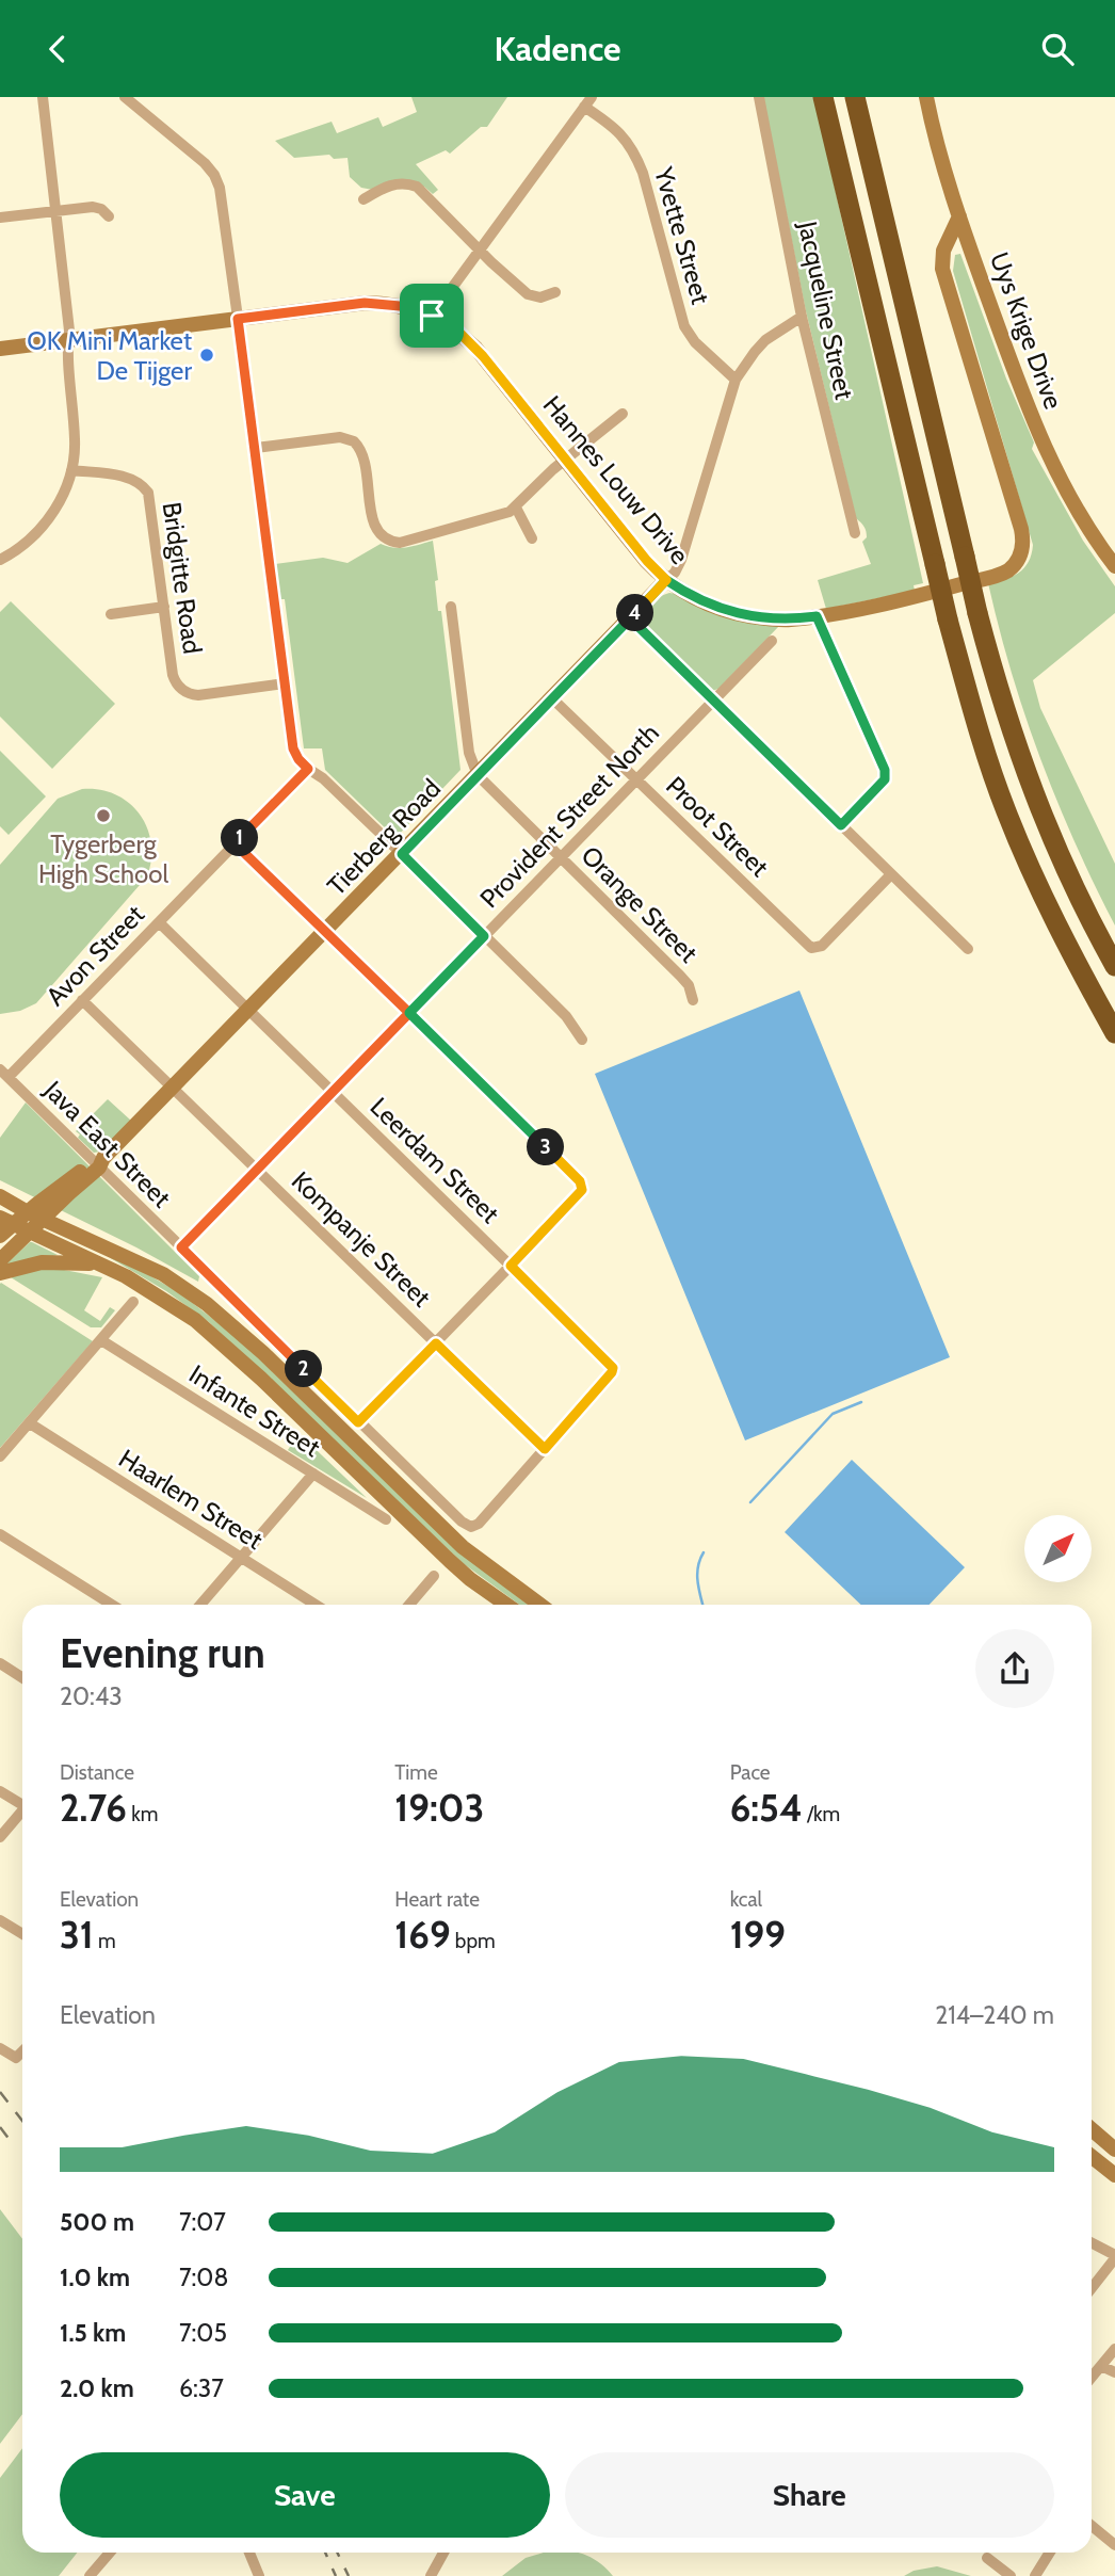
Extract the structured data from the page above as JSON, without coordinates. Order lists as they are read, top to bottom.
{
  "streets": {
    "street": [
      "Yvette Street",
      "Jacqueline Street",
      "Uys Krige Drive",
      "Hannes Louw Drive",
      "Bridgitte Road",
      "Provident Street North",
      "Proot Street",
      "Tierberg Road",
      "Orange Street",
      "Avon Street",
      "Java East Street",
      "Leerdam Street",
      "Kompanje Street",
      "Infante Street",
      "Haarlem Street"
    ]
  },
  "crossings": [
    ["Uys Krige Drive", "Hannes Louw Drive"],
    ["Hannes Louw Drive", "Tierberg Road"],
    ["Provident Street North", "Proot Street"],
    ["Provident Street North", "Orange Street"],
    ["Provident Street North", "Java East Street"],
    ["Provident Street North", "Leerdam Street"],
    ["Provident Street North", "Kompanje Street"],
    ["Proot Street", "Tierberg Road"],
    ["Tierberg Road", "Orange Street"],
    ["Tierberg Road", "Java East Street"],
    ["Tierberg Road", "Leerdam Street"],
    ["Tierberg Road", "Kompanje Street"],
    ["Avon Street", "Java East Street"],
    ["Avon Street", "Leerdam Street"],
    ["Avon Street", "Kompanje Street"],
    ["Java East Street", "Leerdam Street"],
    ["Java East Street", "Kompanje Street"],
    ["Leerdam Street", "Kompanje Street"]
  ],
  "places": ["OK Mini Market De Tijger", "Tygerberg High School"],
  "north": "top right",
  "page": {
    "header": "Kadence",
    "pins": [
      "4",
      "1",
      "3",
      "2"
    ],
    "heading": ["Evening run", "20:43"],
    "stats": [
      ["Distance", "2.76 km"],
      ["Time", "19:03"],
      ["Pace", "6:54 /km"],
      ["Elevation", "31 m"],
      ["Heart rate", "169 bpm"],
      ["kcal", "199"]
    ],
    "chart": ["Elevation", "214–240 m"],
    "list": [
      {
        "name": "500 m",
        "note": "7:07"
      },
      {
        "name": "1.0 km",
        "note": "7:08"
      },
      {
        "name": "1.5 km",
        "note": "7:05"
      },
      {
        "name": "2.0 km",
        "note": "6:37"
      }
    ],
    "buttons": ["Save", "Share"]
  }
}
